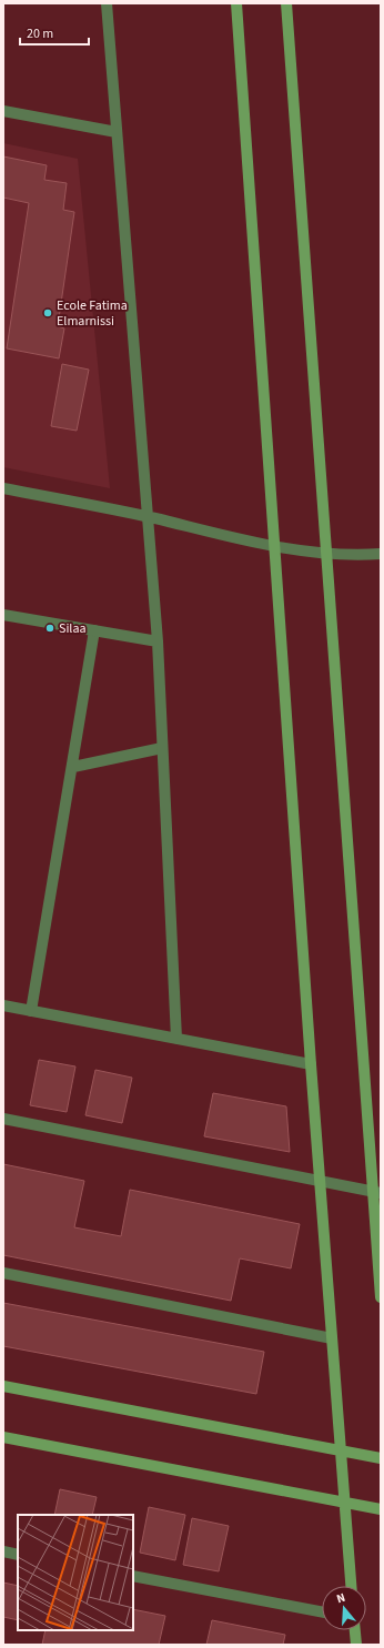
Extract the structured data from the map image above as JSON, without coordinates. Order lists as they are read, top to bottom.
{
  "places": ["Ecole Fatima Elmarnissi", "Silaa"],
  "scale_bar": "20 m",
  "north": "top"
}
